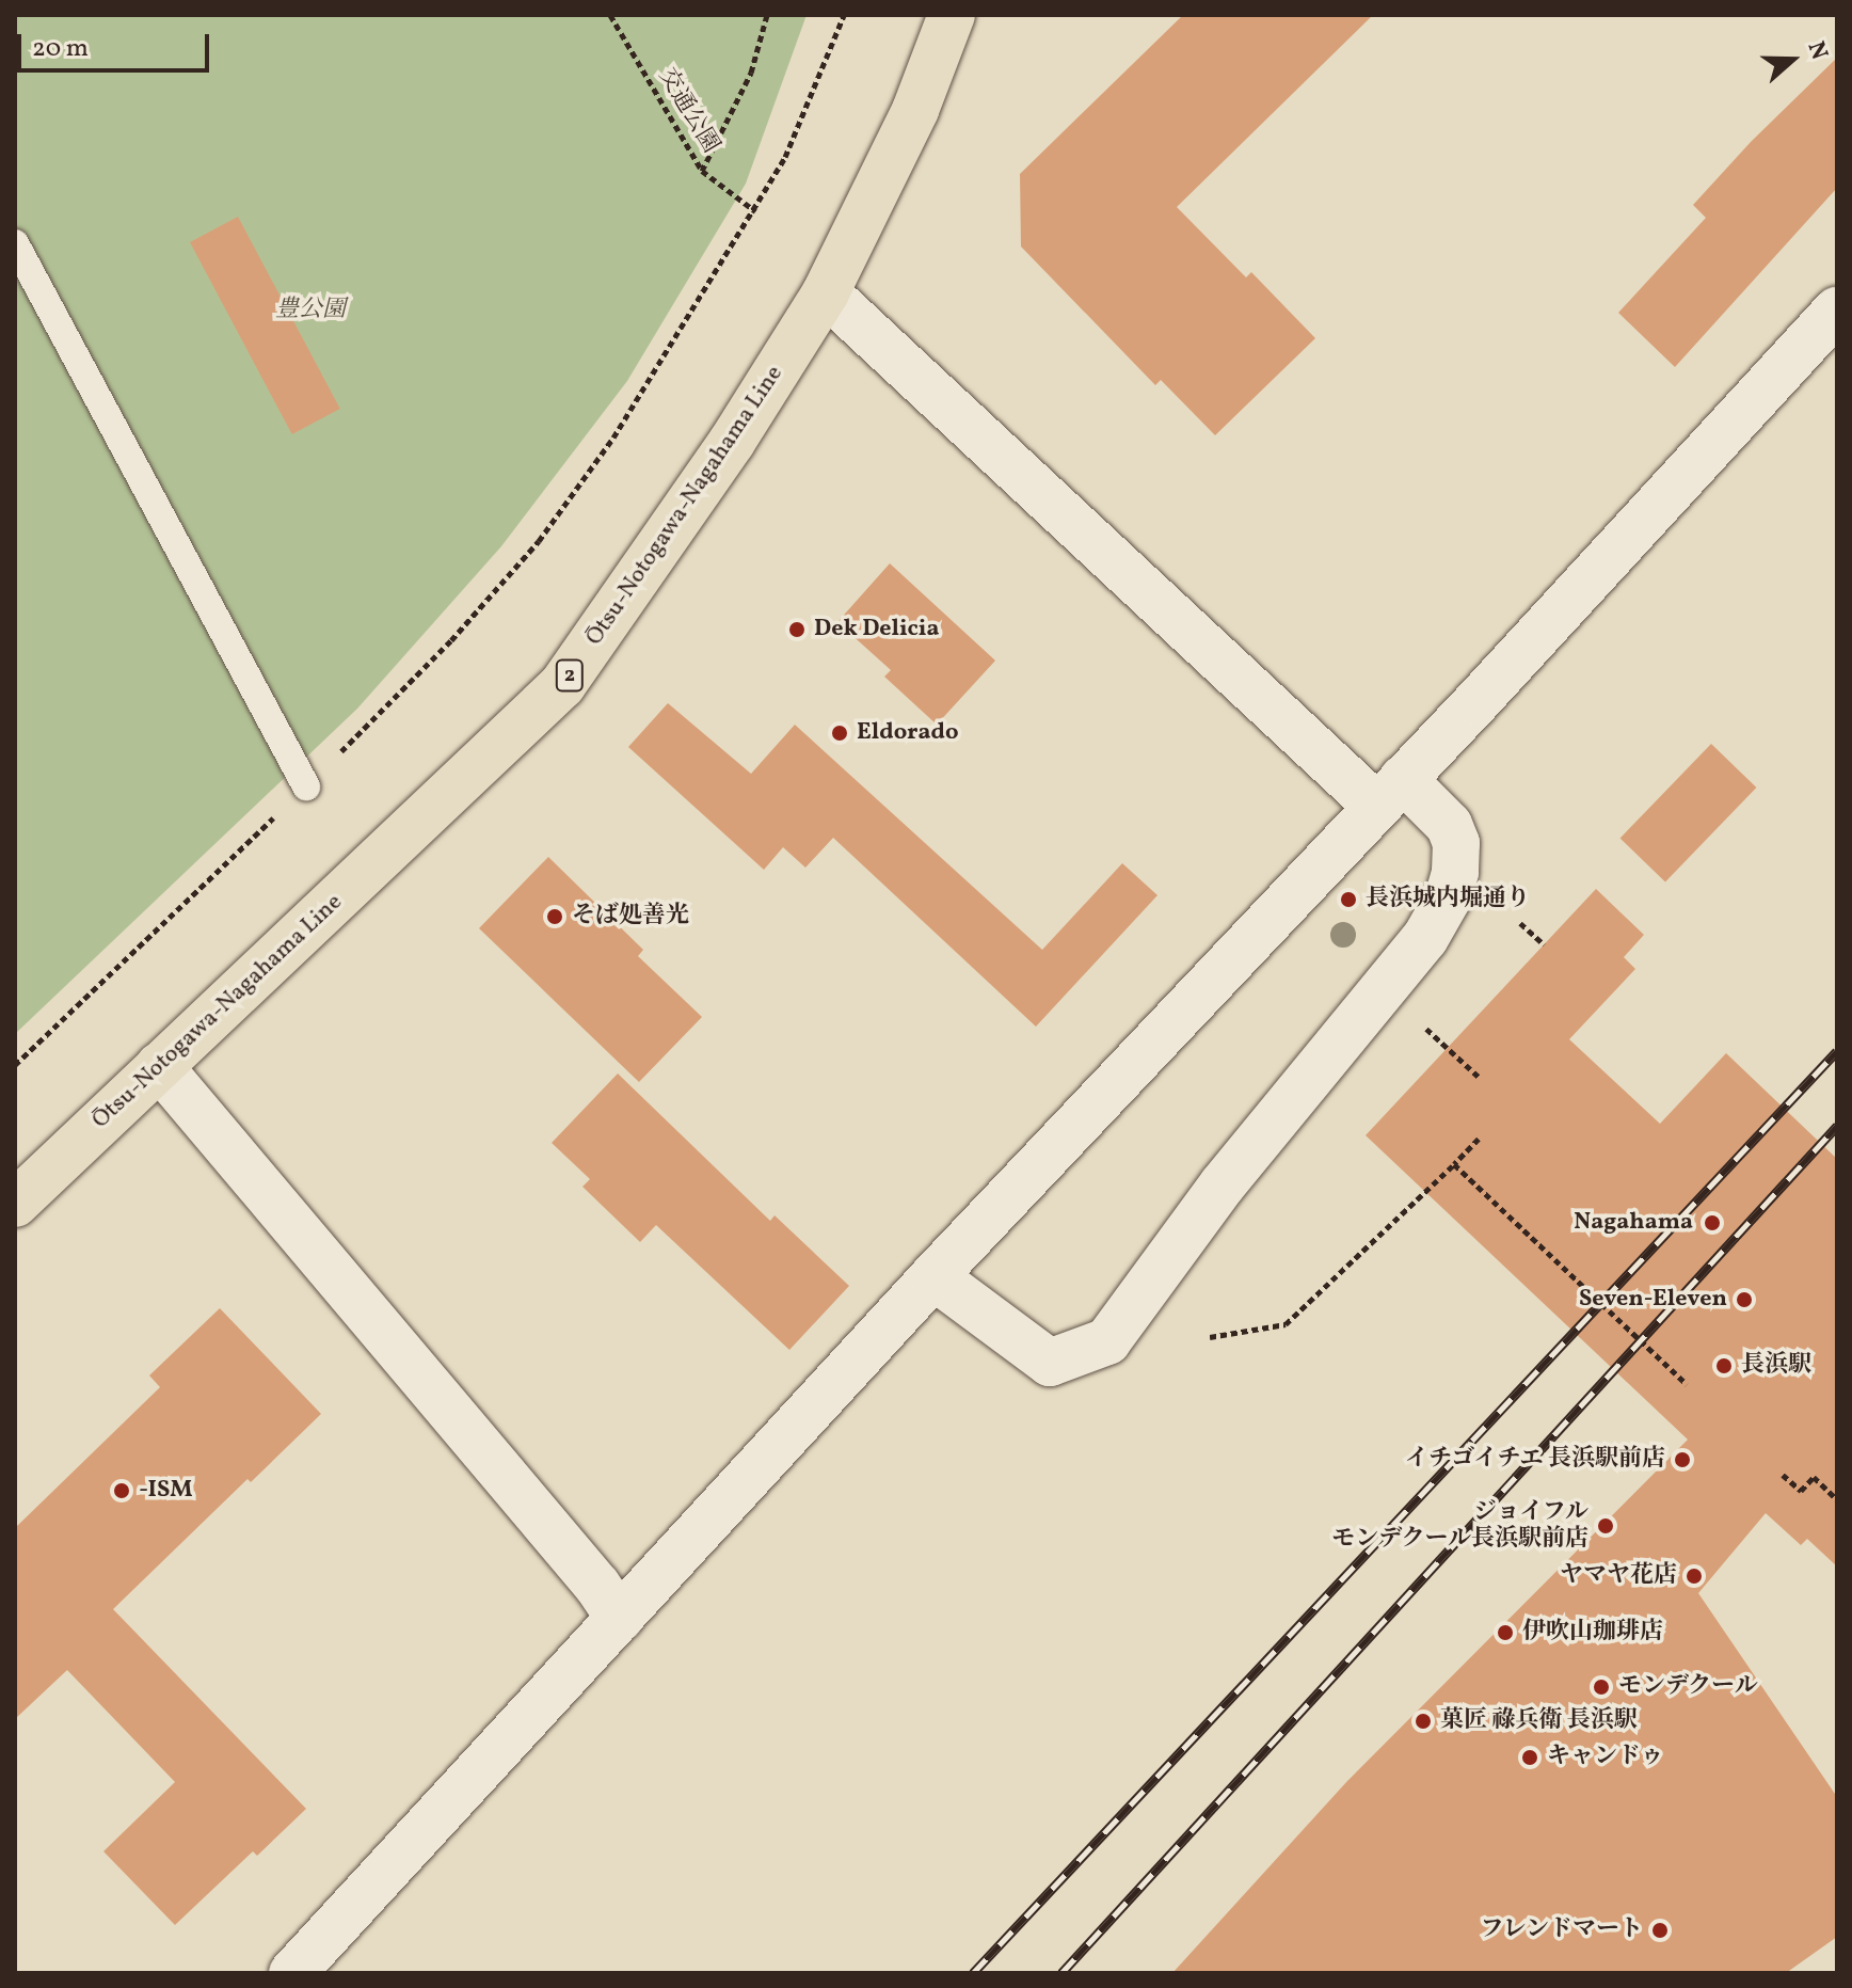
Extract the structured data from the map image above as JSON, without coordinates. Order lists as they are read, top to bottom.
{
  "streets": {
    "main road": ["Ōtsu-Notogawa-Nagahama Line", "2"],
    "path": ["交通公園"]
  },
  "parks": ["豊公園"],
  "places": [
    "Dek Delicia",
    "Eldorado",
    "長浜城内堀通り",
    "そば処善光",
    "Nagahama",
    "Seven-Eleven",
    "長浜駅",
    "イチゴイチエ 長浜駅前店",
    "-ISM",
    "ジョイフル モンデクール長浜駅前店",
    "ヤマヤ花店",
    "伊吹山珈琲店",
    "モンデクール",
    "菓匠 祿兵衛 長浜駅",
    "キャンドゥ",
    "フレンドマート"
  ],
  "scale_bar": "20 m",
  "north": "right"
}
